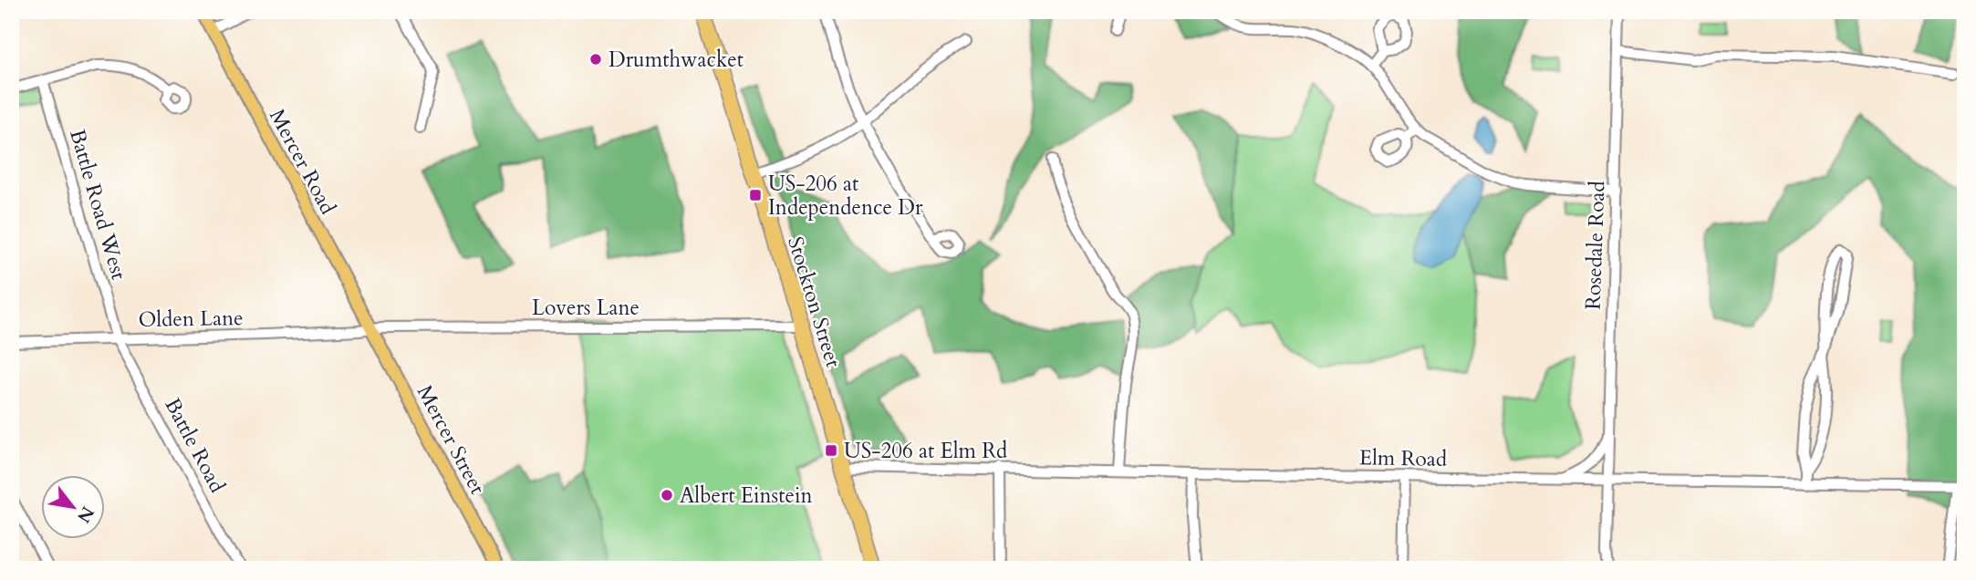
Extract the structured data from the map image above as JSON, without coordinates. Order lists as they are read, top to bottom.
{
  "streets": {
    "highway": ["Stockton Street"],
    "main road": ["Mercer Road", "Mercer Street"],
    "street": [
      "Battle Road West",
      "Rosedale Road",
      "Lovers Lane",
      "Olden Lane",
      "Battle Road",
      "Elm Road"
    ]
  },
  "crossings": [
    ["Mercer Road", "Lovers Lane"],
    ["Mercer Road", "Olden Lane"],
    ["Mercer Road", "Mercer Street"],
    ["Battle Road West", "Olden Lane"],
    ["Battle Road West", "Battle Road"],
    ["Rosedale Road", "Elm Road"],
    ["Stockton Street", "Lovers Lane"],
    ["Stockton Street", "Elm Road"],
    ["Lovers Lane", "Olden Lane"],
    ["Lovers Lane", "Mercer Street"],
    ["Olden Lane", "Mercer Street"],
    ["Olden Lane", "Battle Road"]
  ],
  "places": {
    "other": ["Drumthwacket", "Albert Einstein"],
    "transit": ["US-206 at Independence Dr", "US-206 at Elm Rd"]
  },
  "north": "bottom right"
}
